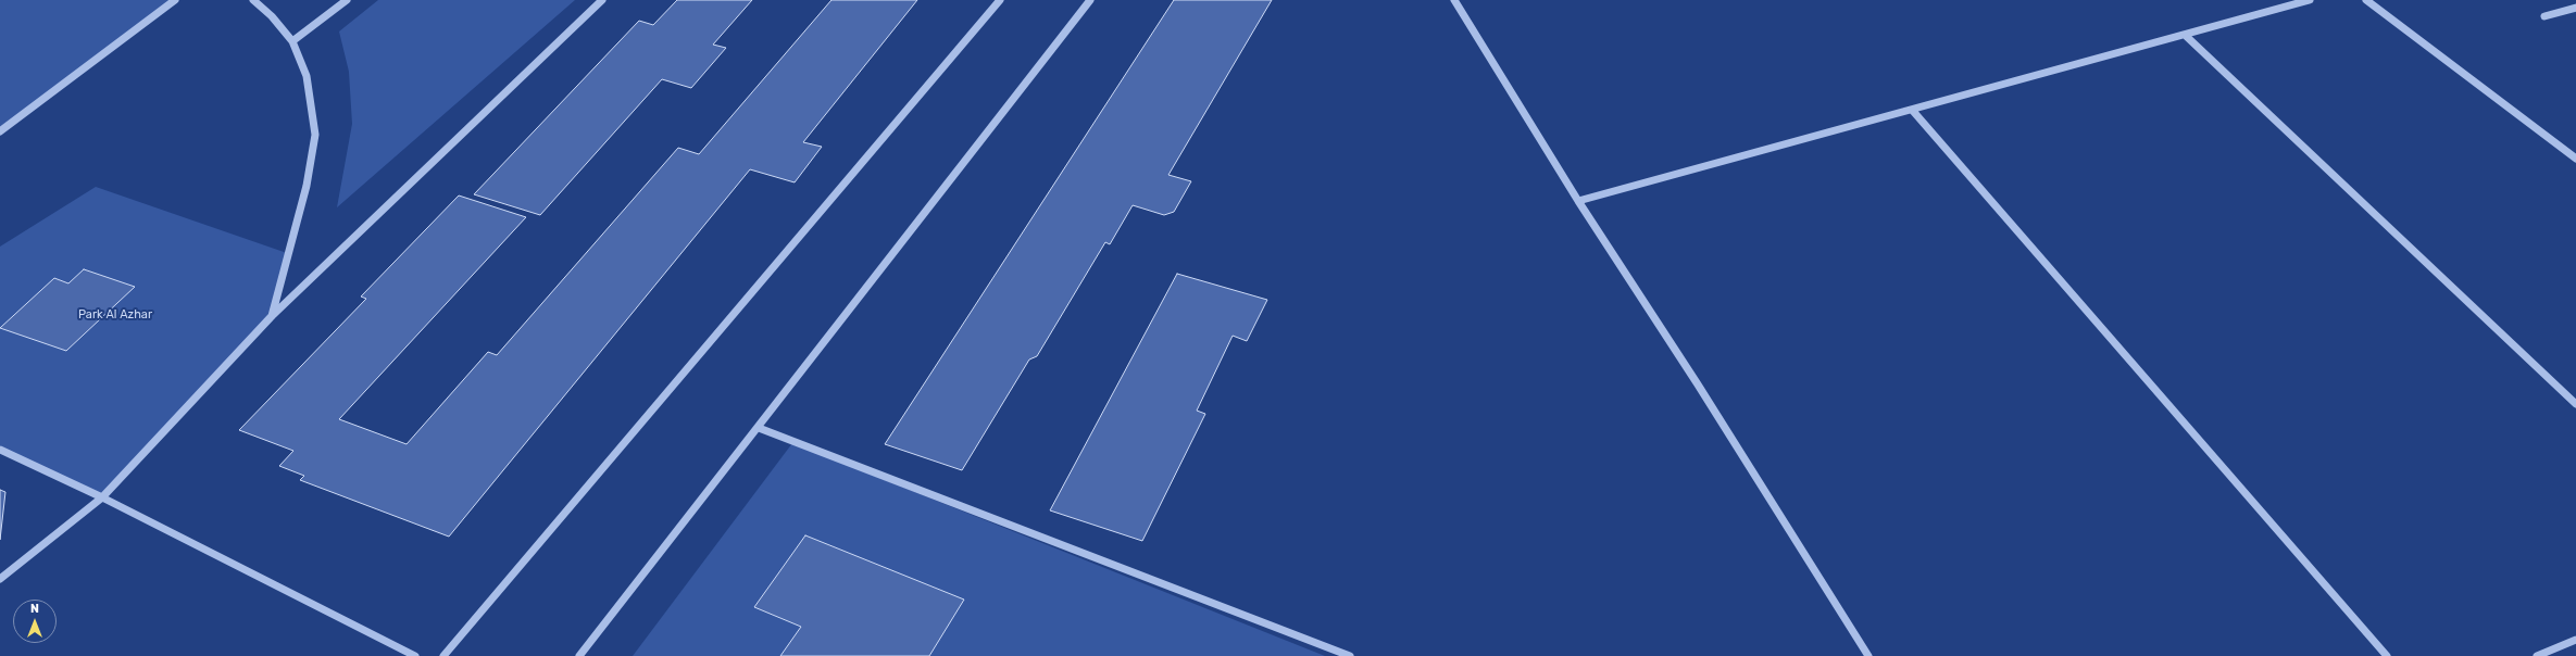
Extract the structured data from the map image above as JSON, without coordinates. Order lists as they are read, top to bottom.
{
  "parks": ["Park Al Azhar"],
  "north": "top"
}
